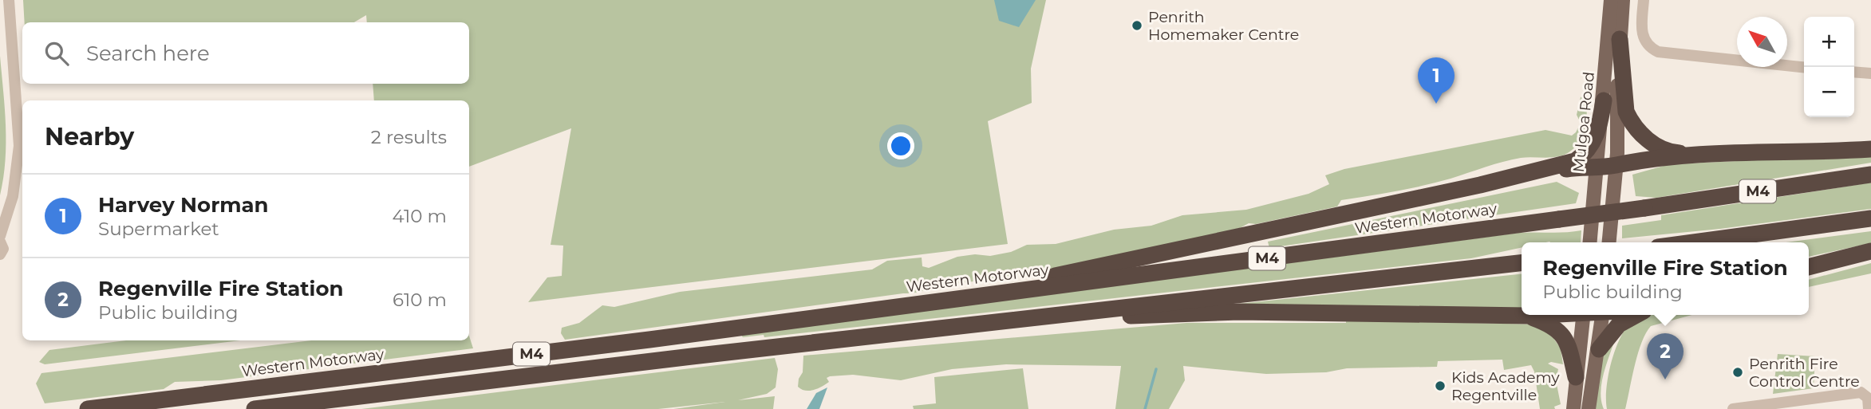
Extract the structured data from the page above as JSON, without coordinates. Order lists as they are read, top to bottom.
{
  "streets": {
    "highway": ["M4", "Western Motorway"],
    "main road": ["Mulgoa Road"]
  },
  "places": ["Penrith Homemaker Centre", "Penrith Fire Control Centre", "Kids Academy Regentville"],
  "north": "top left",
  "page": {
    "map_buttons": ["+", "−"],
    "search": "Search here",
    "pins": ["1", "2"],
    "heading": ["Nearby", "2 results"],
    "list": [
      {
        "mark": "1",
        "name": "Harvey Norman",
        "note": "Supermarket",
        "value": "410 m"
      },
      {
        "mark": "2",
        "name": "Regenville Fire Station",
        "note": "Public building",
        "value": "610 m"
      }
    ],
    "popup": ["Regenville Fire Station", "Public building"]
  }
}
